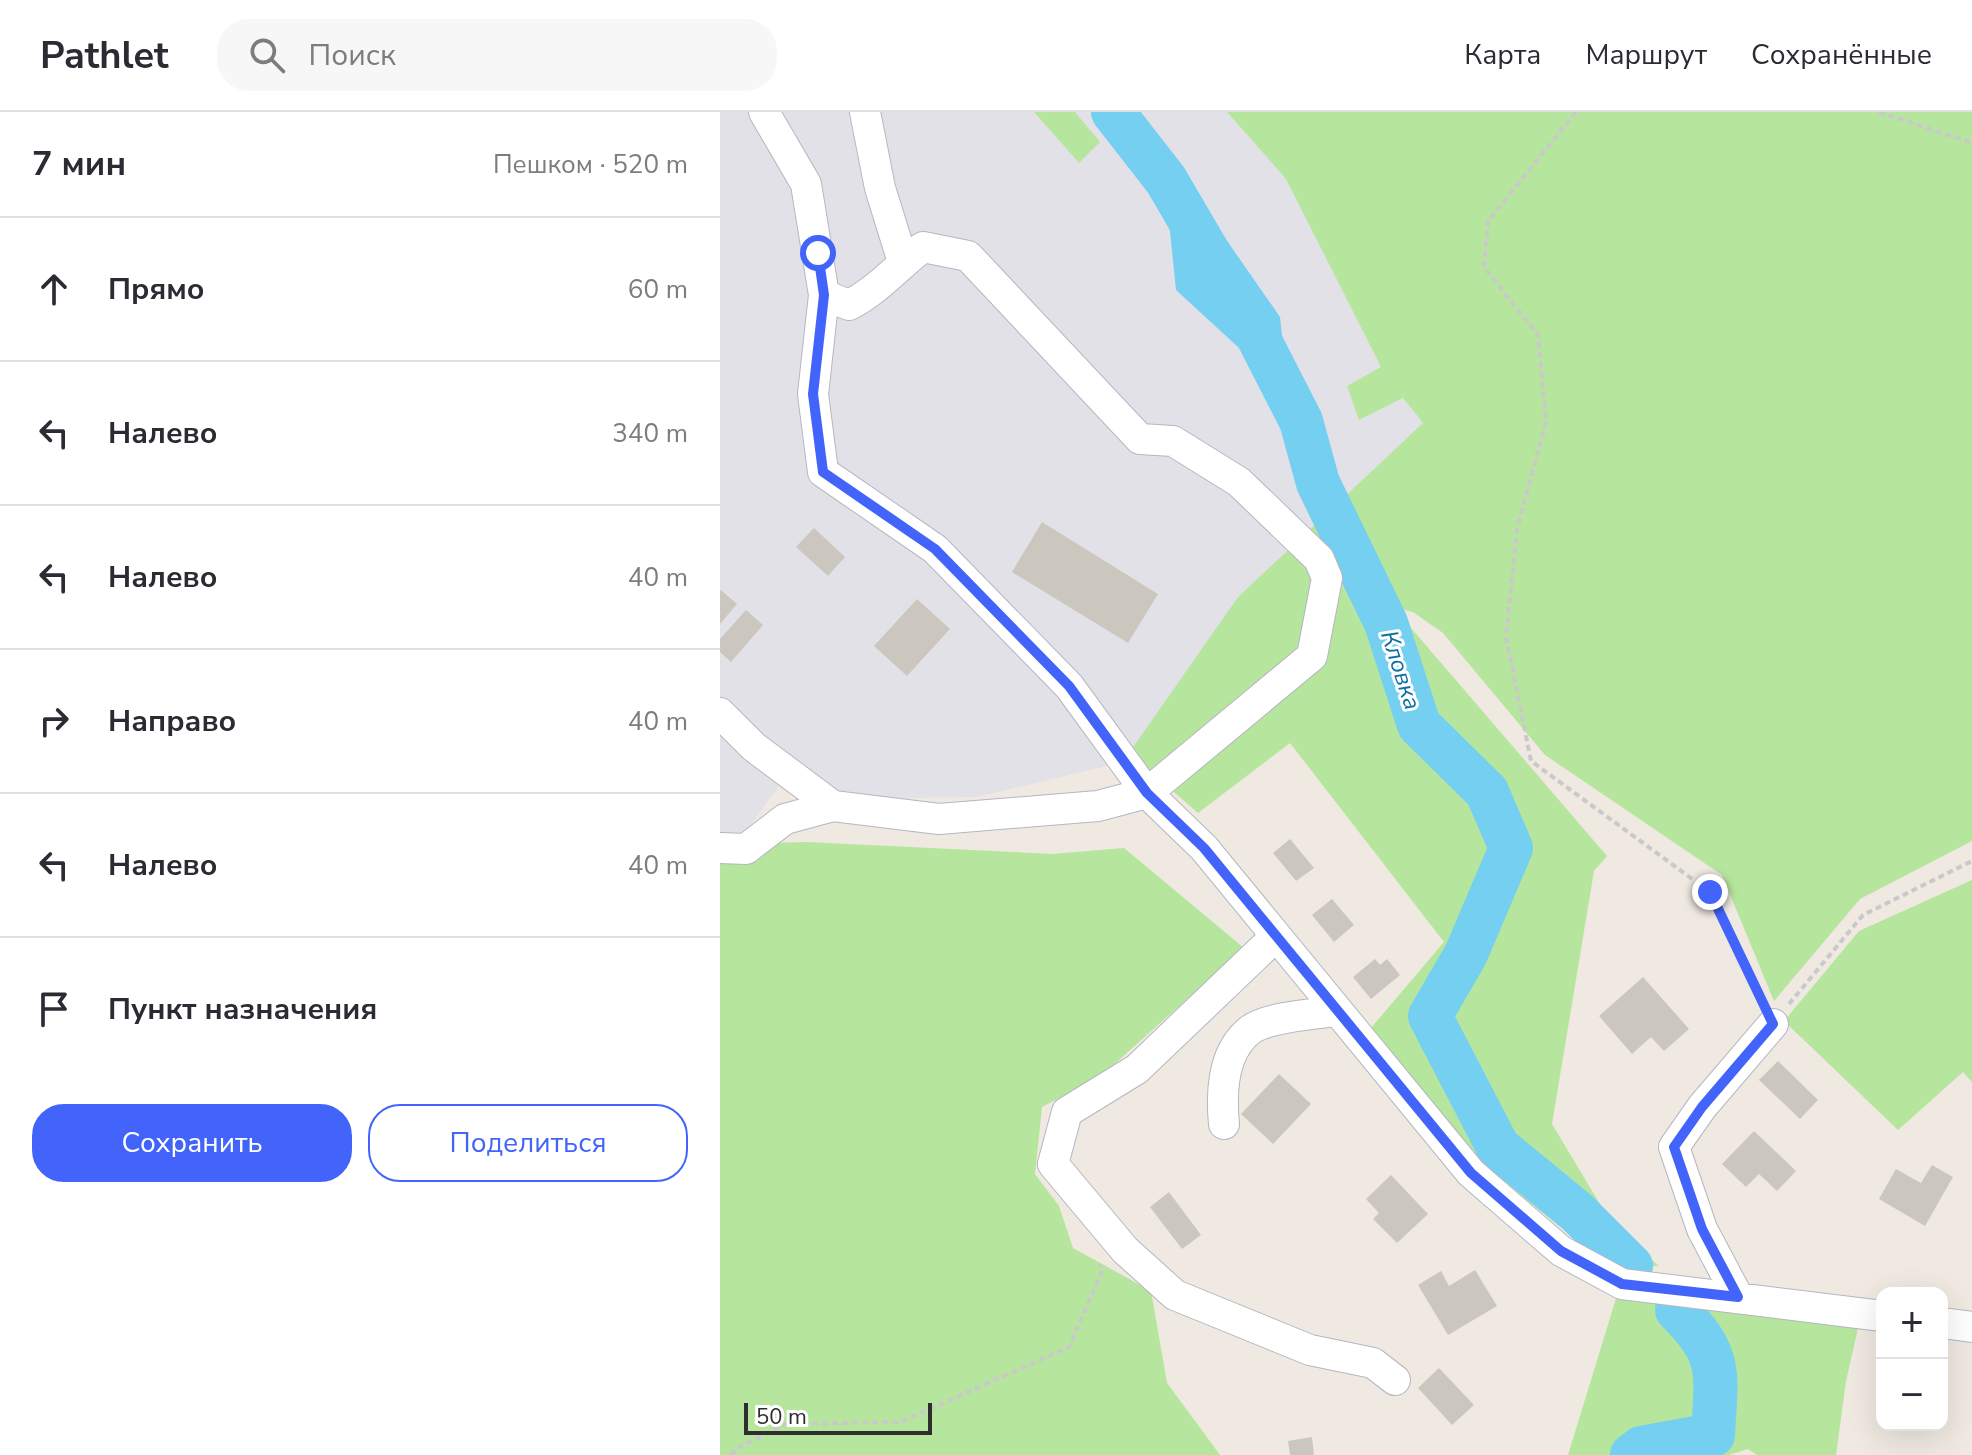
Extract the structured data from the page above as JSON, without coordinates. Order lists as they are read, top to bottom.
{
  "water": ["Кловка"],
  "scale_bar": "50 m",
  "page": {
    "header": "Pathlet",
    "search": "Поиск",
    "nav": ["Карта", "Маршрут", "Сохранённые"],
    "heading": ["7 мин", "Пешком · 520 m"],
    "list": [
      ["Прямо", "60 m"],
      ["Налево", "340 m"],
      ["Налево", "40 m"],
      ["Направо", "40 m"],
      ["Налево", "40 m"],
      "Пункт назначения"
    ],
    "buttons": ["Сохранить", "Поделиться"],
    "map_buttons": ["+", "−"],
    "scale": "50 m"
  }
}
